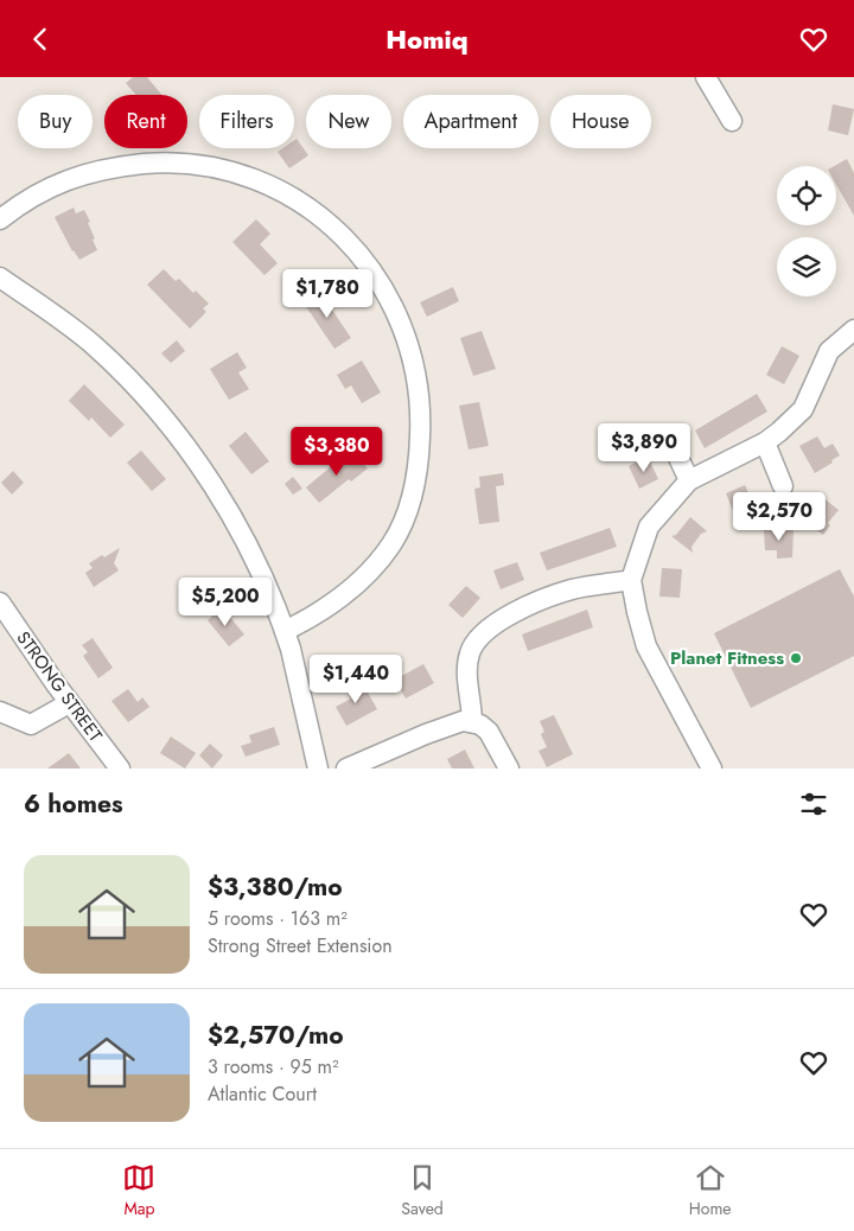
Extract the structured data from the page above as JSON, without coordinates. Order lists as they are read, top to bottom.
{
  "streets": {
    "street": ["STRONG STREET"]
  },
  "places": ["Planet Fitness"],
  "page": {
    "header": "Homiq",
    "chip": [
      "Buy",
      "Rent",
      "Filters",
      "New",
      "Apartment",
      "House"
    ],
    "price": [
      "$1,780",
      "$3,890",
      "$3,380",
      "$2,570",
      "$5,200",
      "$1,440"
    ],
    "heading": "6 homes",
    "list": [
      {
        "name": "$3,380/mo",
        "note": "5 rooms · 163 m² · Strong Street Extension"
      },
      {
        "name": "$2,570/mo",
        "note": "3 rooms · 95 m² · Atlantic Court"
      }
    ],
    "tabs": ["Map", "Saved", "Home"]
  }
}
